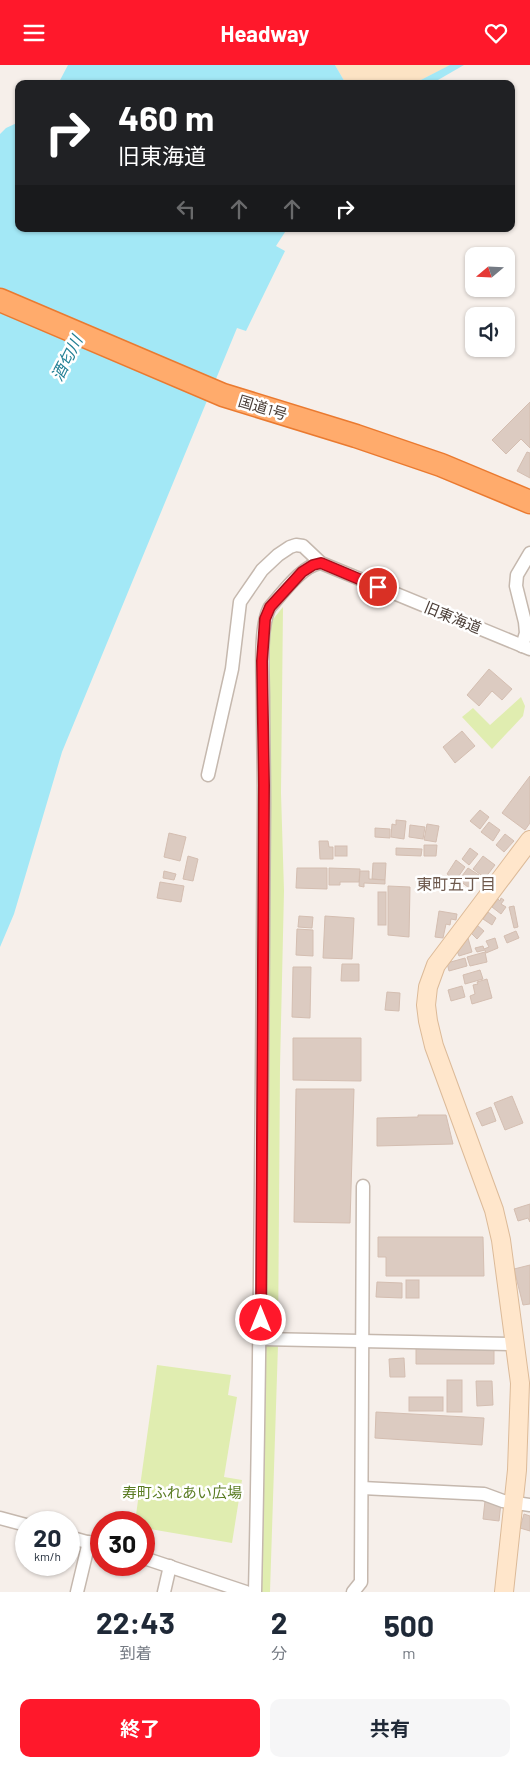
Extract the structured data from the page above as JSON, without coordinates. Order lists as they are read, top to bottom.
{
  "streets": {
    "highway": ["国道1号"],
    "street": ["旧東海道"]
  },
  "districts": ["東町五丁目"],
  "water": ["酒匂川"],
  "parks": ["寿町ふれあい広場"],
  "north": "left",
  "page": {
    "header": "Headway",
    "turn": ["460 m", "旧東海道"],
    "speed": "20 km/h",
    "limit": "30",
    "eta": [
      "22:43",
      "到着",
      "2",
      "分",
      "500",
      "m"
    ],
    "buttons": ["終了", "共有"]
  }
}
